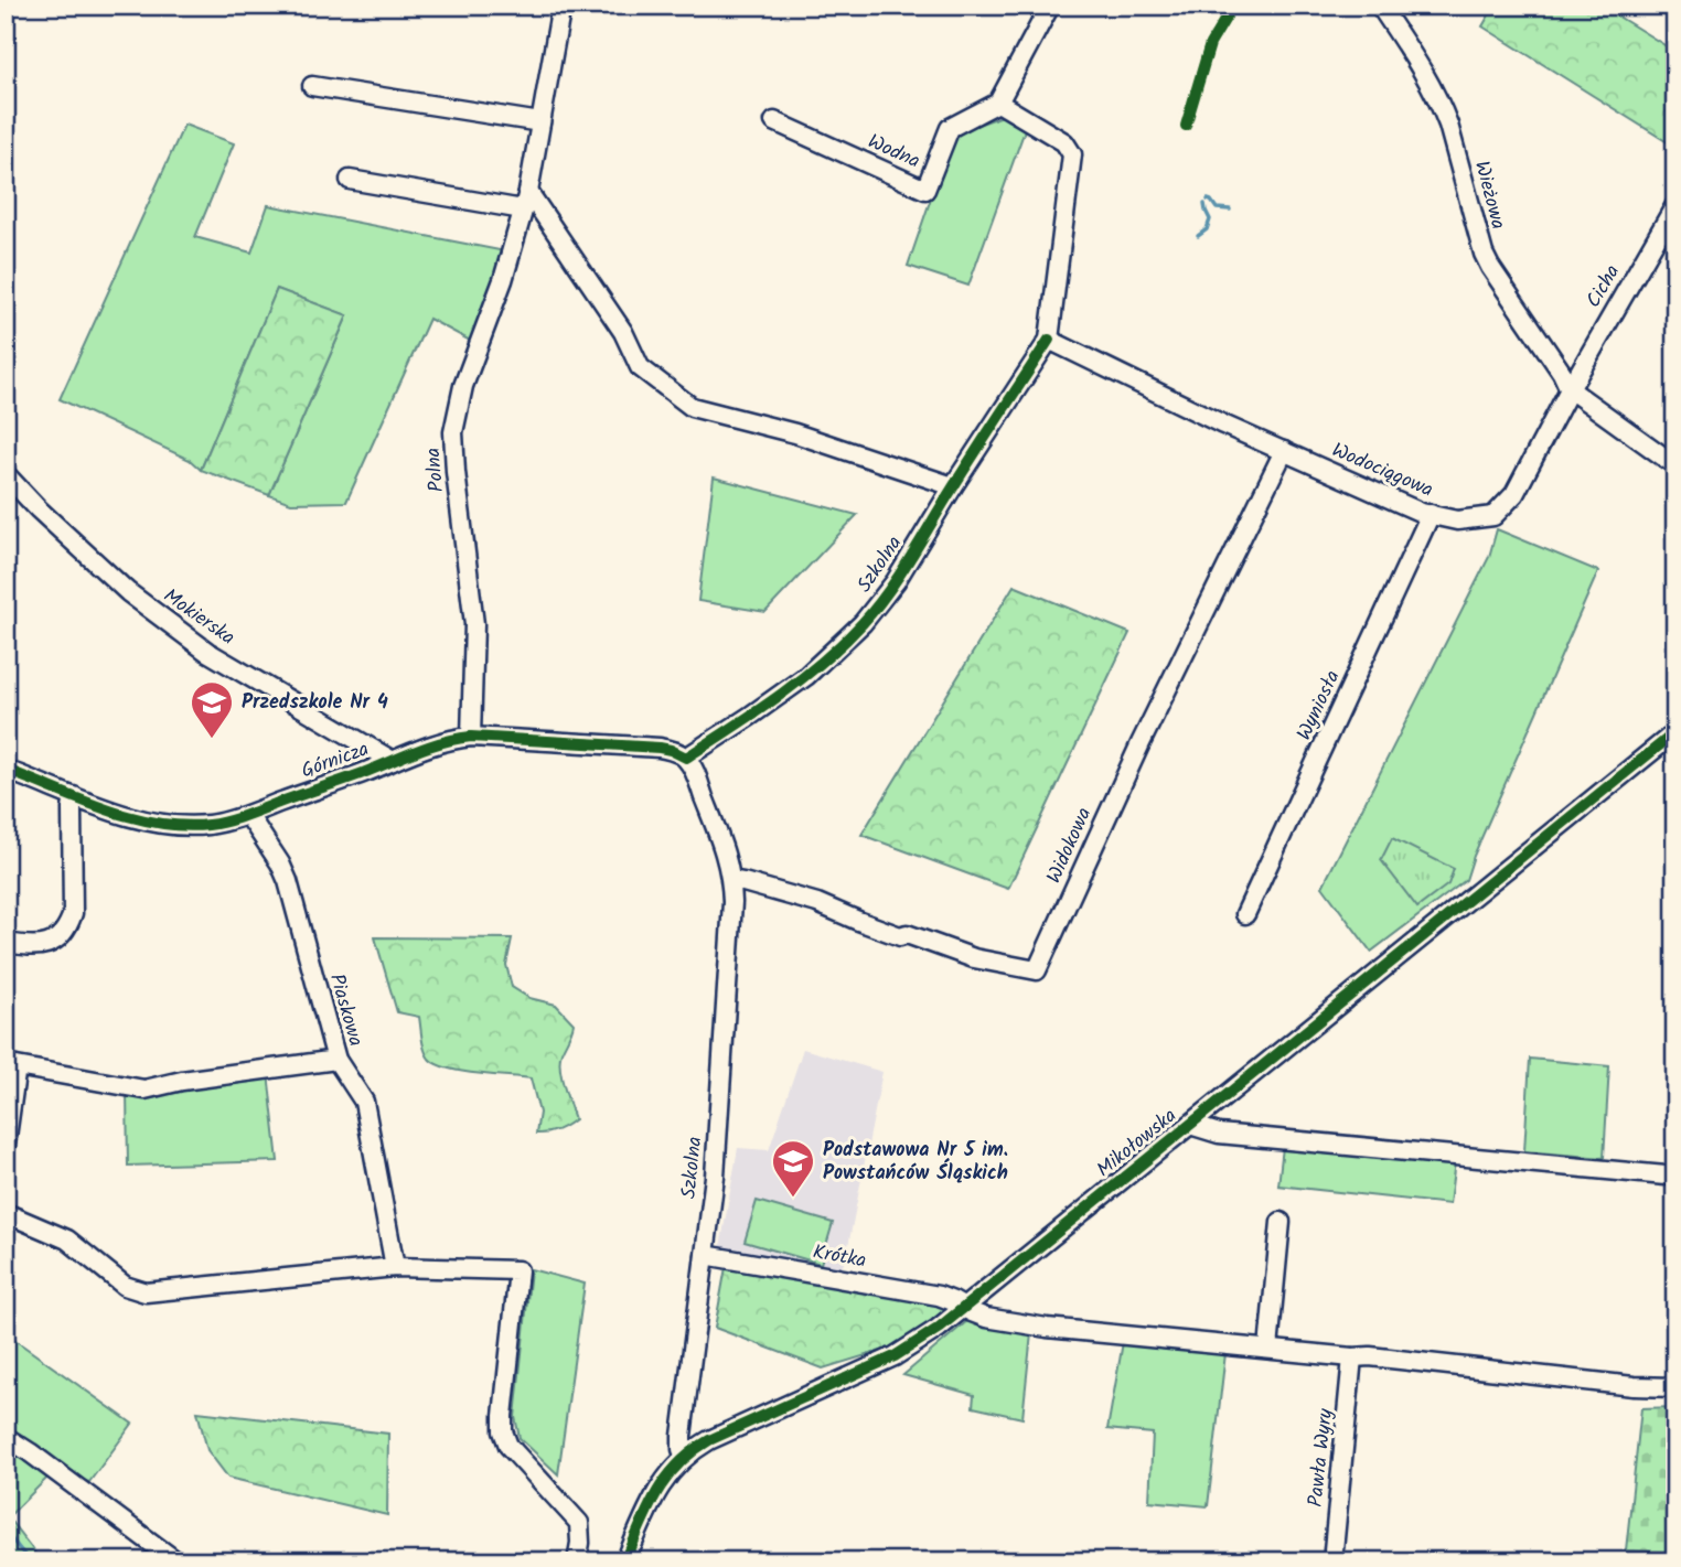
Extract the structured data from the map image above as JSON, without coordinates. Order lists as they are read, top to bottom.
{
  "streets": {
    "street": [
      "Wodna",
      "Wieżowa",
      "Cicha",
      "Polna",
      "Wodociągowa",
      "Szkolna",
      "Mokierska",
      "Wyniosła",
      "Górnicza",
      "Widokowa",
      "Piaskowa",
      "Mikołowska",
      "Krótka",
      "Pawła Wyry"
    ]
  },
  "crossings": [
    ["Wieżowa", "Cicha"],
    ["Wieżowa", "Wodociągowa"],
    ["Cicha", "Wodociągowa"],
    ["Polna", "Górnicza"],
    ["Wodociągowa", "Szkolna"],
    ["Wodociągowa", "Wyniosła"],
    ["Wodociągowa", "Widokowa"],
    ["Szkolna", "Górnicza"],
    ["Szkolna", "Widokowa"],
    ["Szkolna", "Mikołowska"],
    ["Szkolna", "Krótka"],
    ["Mokierska", "Górnicza"],
    ["Górnicza", "Piaskowa"],
    ["Mikołowska", "Krótka"],
    ["Krótka", "Pawła Wyry"]
  ],
  "places": {
    "school or university": ["Przedszkole Nr 4", "Podstawowa Nr 5 im. Powstańców Śląskich"]
  }
}
